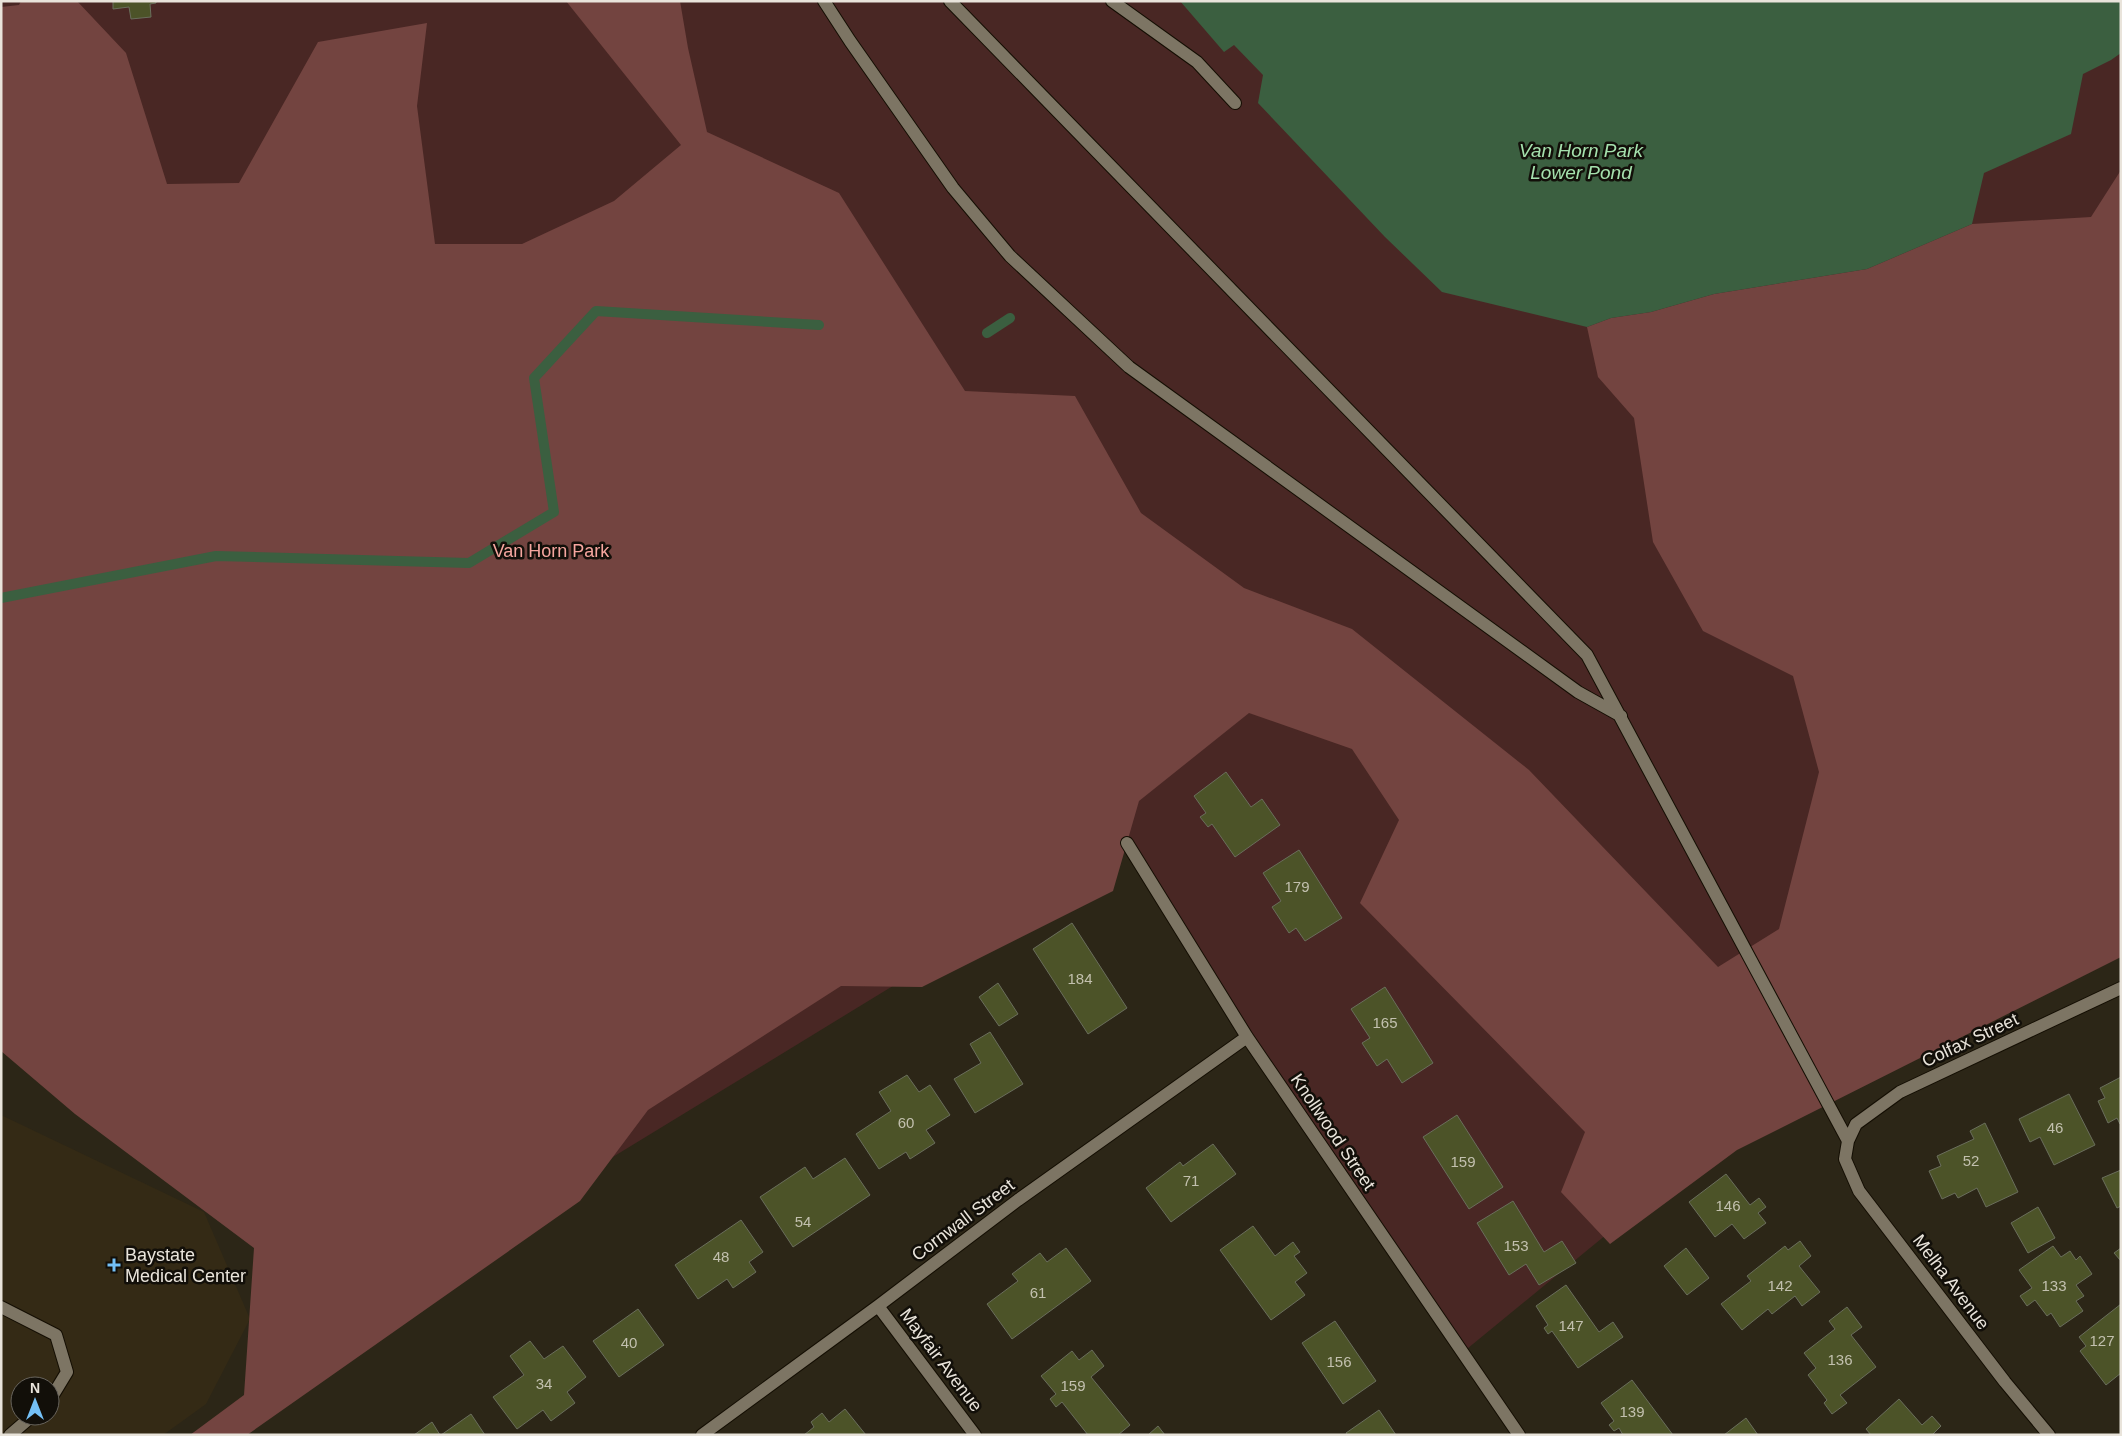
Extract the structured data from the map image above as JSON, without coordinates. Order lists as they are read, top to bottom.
{
  "streets": {
    "street": [
      "Colfax Street",
      "Knollwood Street",
      "Cornwall Street",
      "Melha Avenue",
      "Mayfair Avenue"
    ]
  },
  "crossings": [
    ["Colfax Street", "Melha Avenue"],
    ["Knollwood Street", "Cornwall Street"],
    ["Cornwall Street", "Mayfair Avenue"]
  ],
  "water": ["Van Horn Park Lower Pond"],
  "parks": ["Van Horn Park"],
  "places": {
    "health": ["Baystate Medical Center"]
  },
  "house_numbers": [
    "179",
    "184",
    "165",
    "60",
    "46",
    "52",
    "159",
    "71",
    "146",
    "54",
    "153",
    "48",
    "142",
    "133",
    "61",
    "147",
    "127",
    "40",
    "136",
    "156",
    "34",
    "159",
    "139"
  ],
  "north": "top"
}
